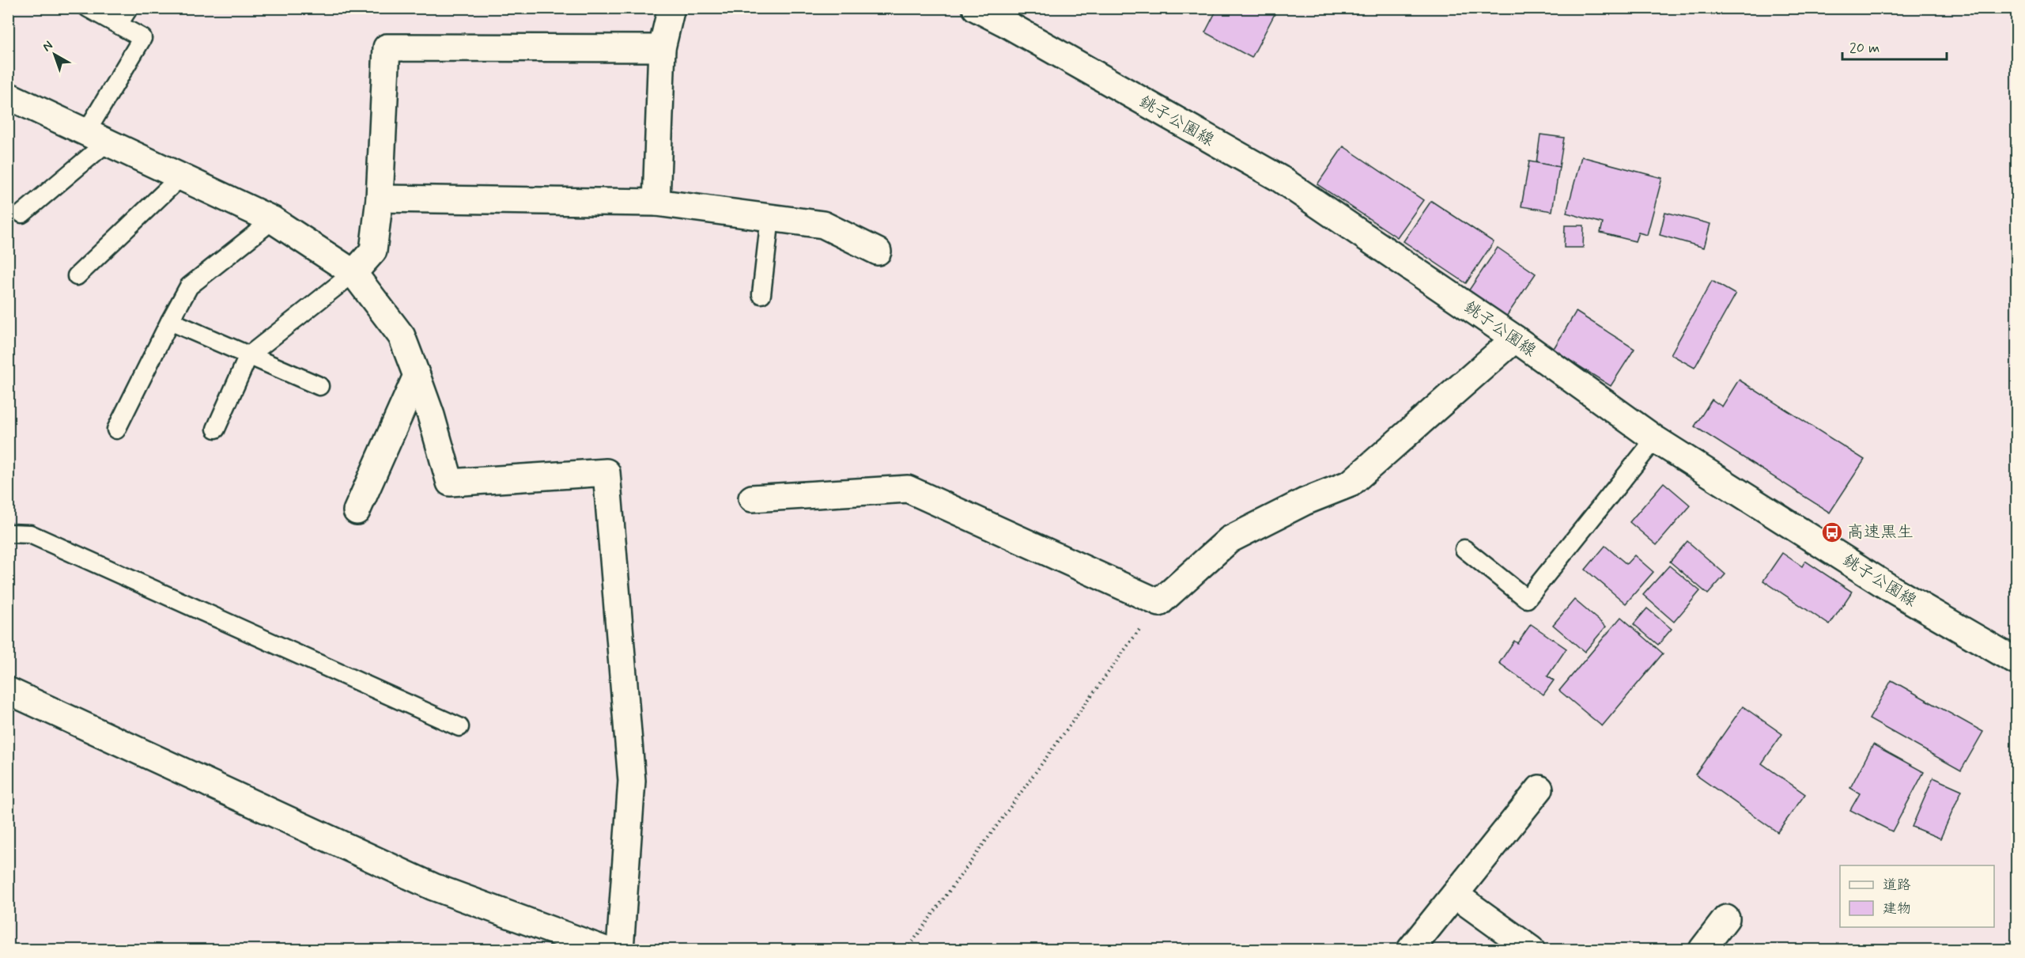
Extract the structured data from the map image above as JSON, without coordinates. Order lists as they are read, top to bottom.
{
  "streets": {
    "street": ["銚子公園線"]
  },
  "places": {
    "bus stop": ["高速黒生"]
  },
  "legend": ["道路", "建物"],
  "scale_bar": "20 m",
  "north": "top left"
}
